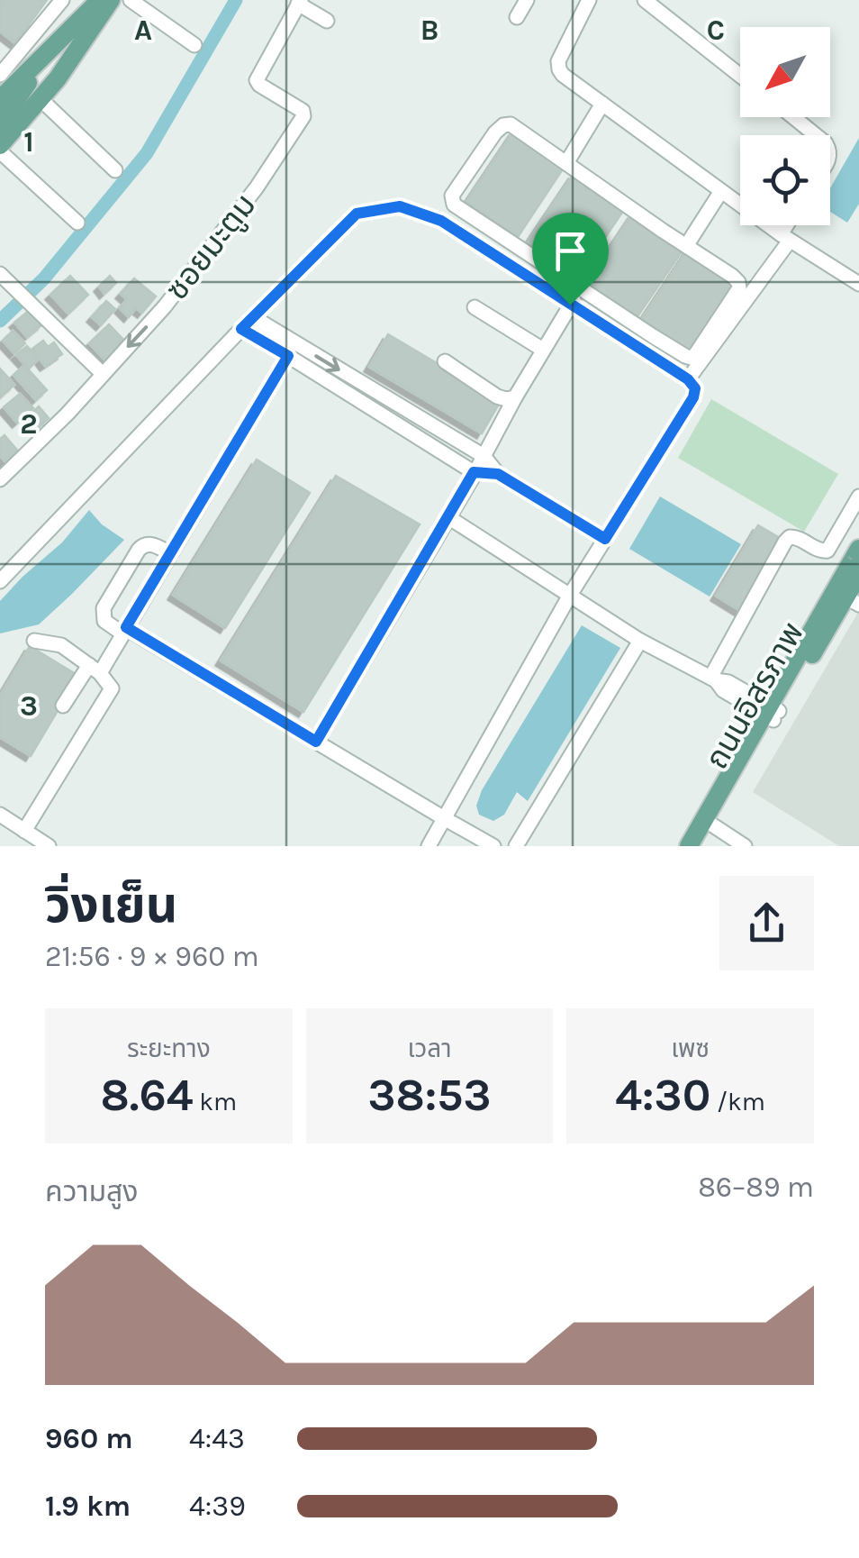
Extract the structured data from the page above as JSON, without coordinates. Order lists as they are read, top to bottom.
{
  "streets": {
    "main road": ["ถนนอิสรภาพ"],
    "street": ["ซอยมะตูม"]
  },
  "north": "bottom left",
  "page": {
    "heading": ["วิ่งเย็น", "21:56 · 9 × 960 m"],
    "stats": [
      ["ระยะทาง", "8.64 km"],
      ["เวลา", "38:53"],
      ["เพซ", "4:30 /km"]
    ],
    "chart": ["ความสูง", "86–89 m"],
    "list": [
      {
        "name": "960 m",
        "note": "4:43"
      },
      {
        "name": "1.9 km",
        "note": "4:39"
      }
    ]
  },
  "grid": {
    "columns": ["A", "B", "C"],
    "rows": ["1", "2", "3"]
  }
}
